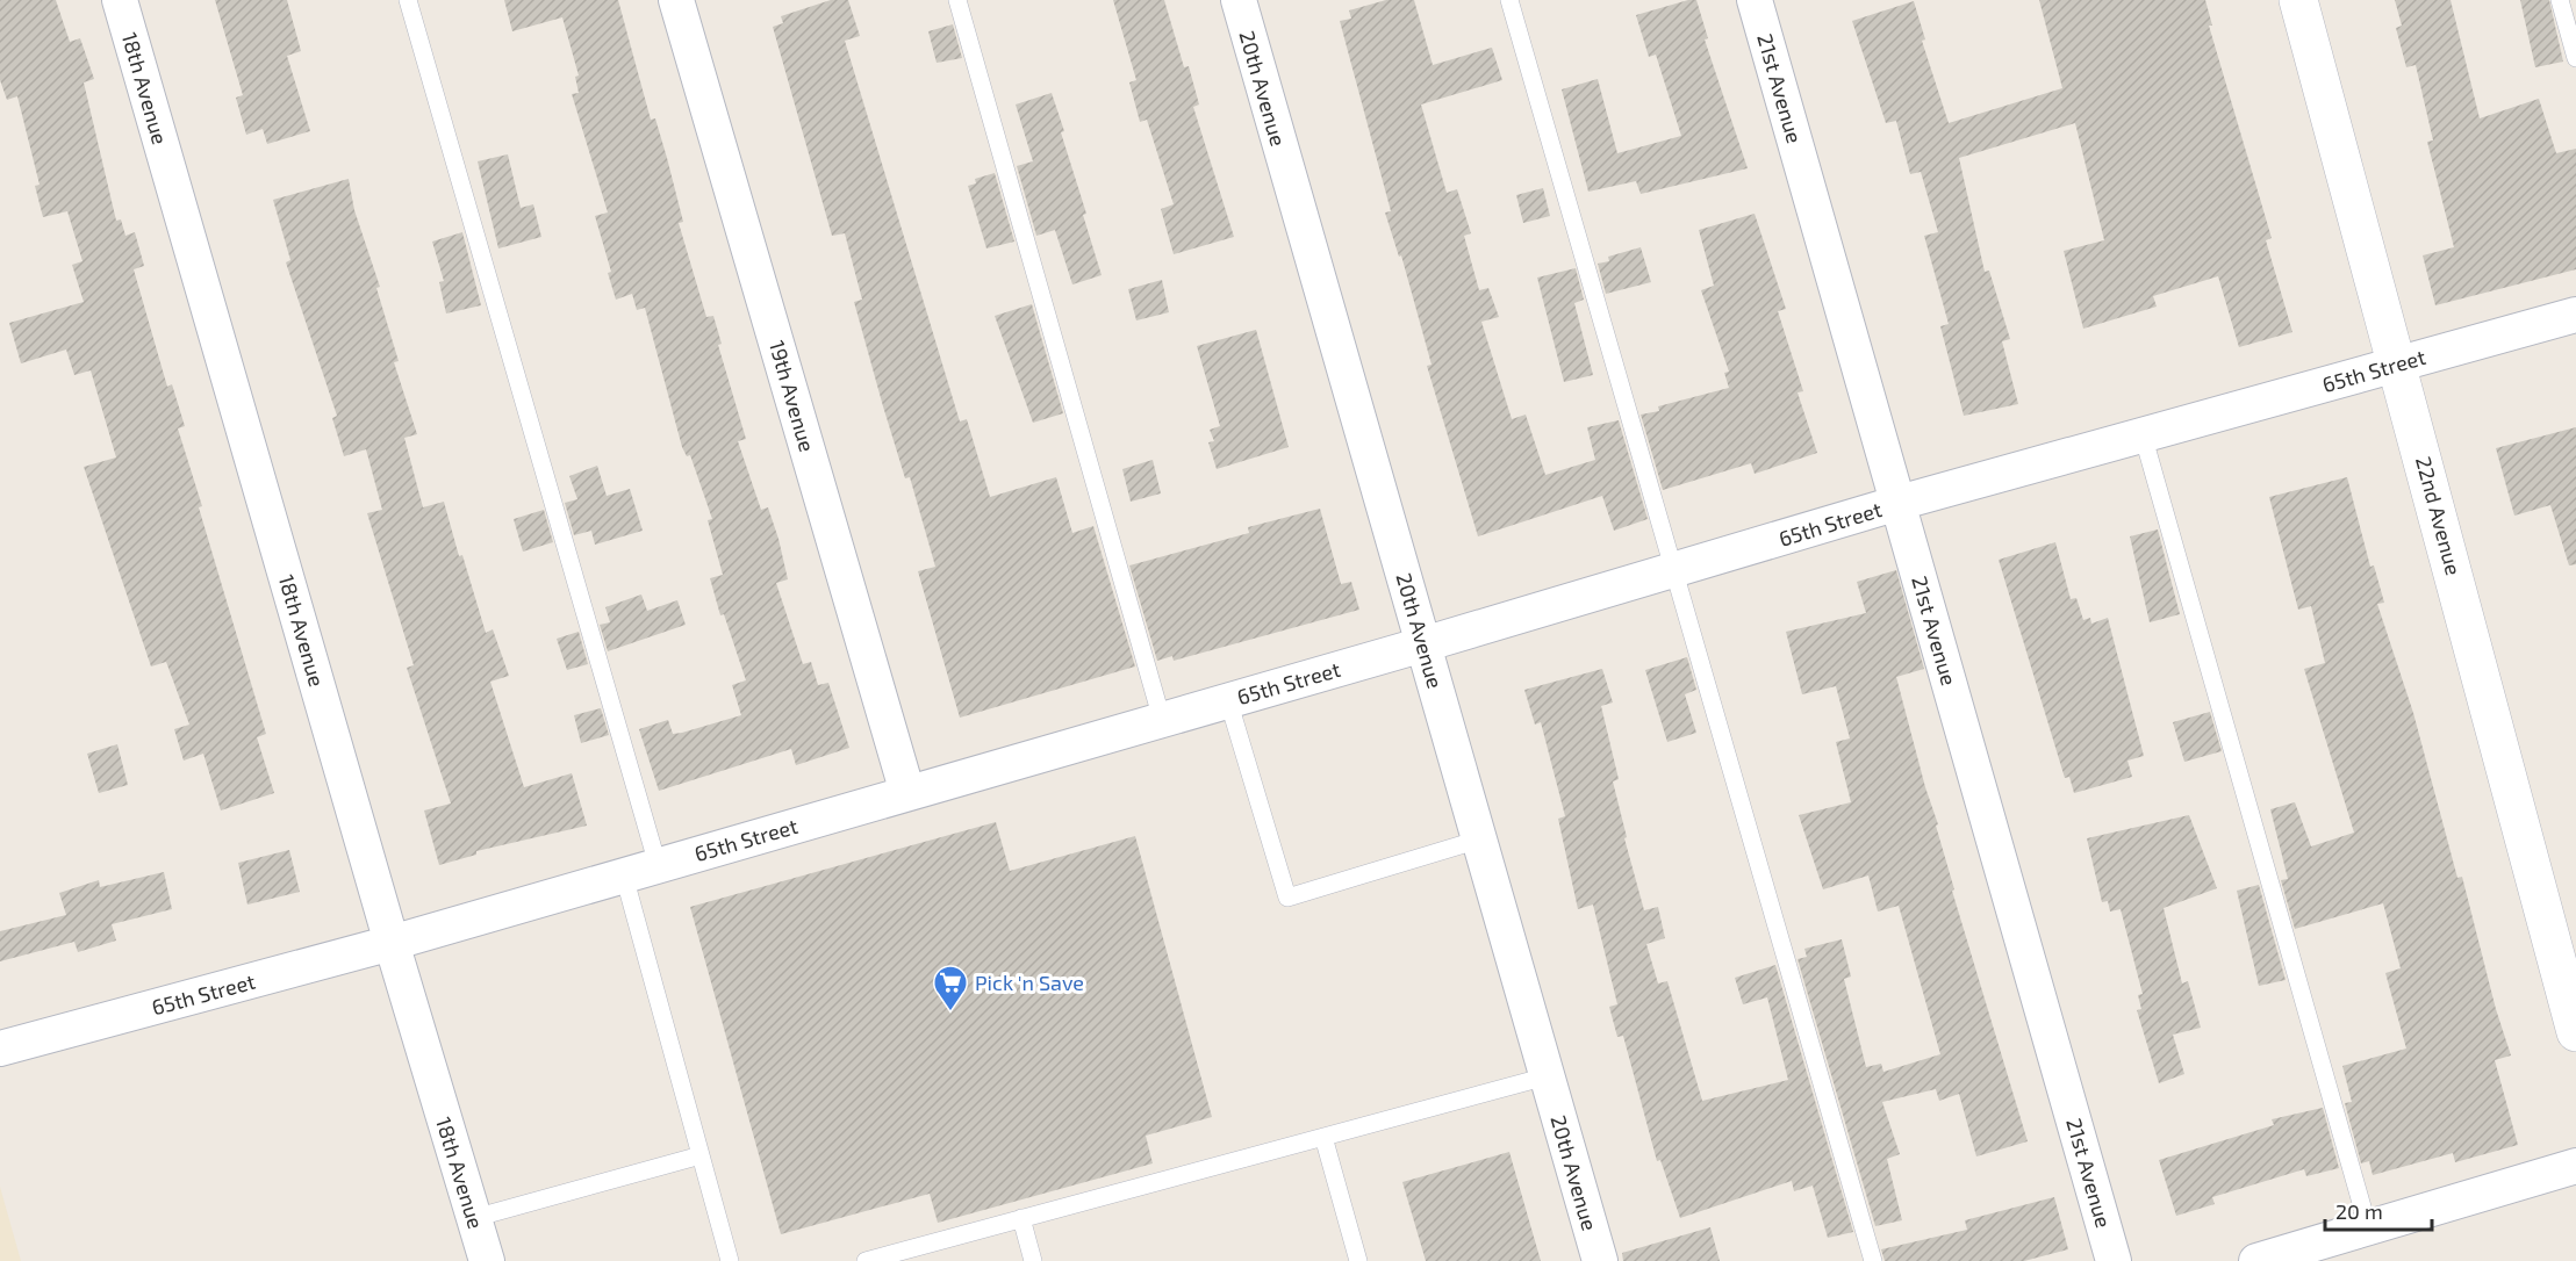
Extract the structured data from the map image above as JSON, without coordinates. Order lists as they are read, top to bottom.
{
  "streets": {
    "street": [
      "18th Avenue",
      "20th Avenue",
      "21st Avenue",
      "65th Street",
      "19th Avenue",
      "22nd Avenue"
    ]
  },
  "crossings": [
    ["18th Avenue", "65th Street"],
    ["20th Avenue", "65th Street"],
    ["21st Avenue", "65th Street"],
    ["65th Street", "19th Avenue"],
    ["65th Street", "22nd Avenue"]
  ],
  "places": {
    "supermarket": ["Pick 'n Save"]
  },
  "scale_bar": "20 m"
}
